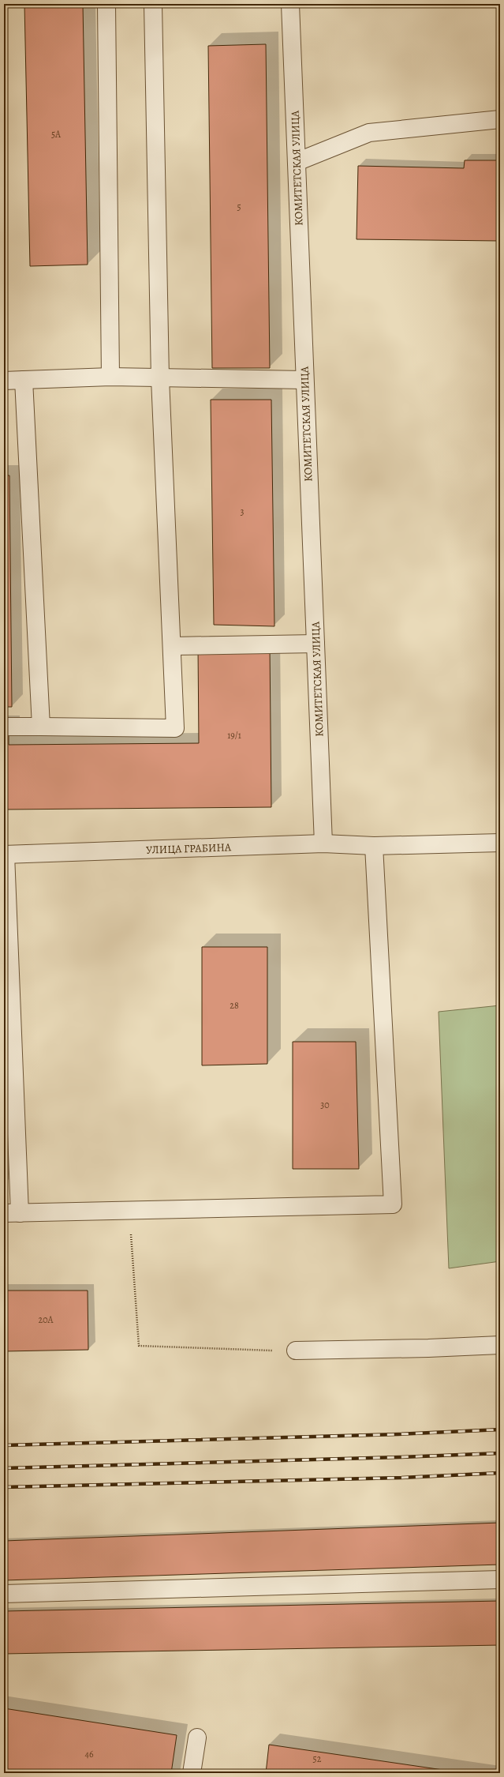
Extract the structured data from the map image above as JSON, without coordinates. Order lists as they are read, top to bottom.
{
  "streets": {
    "street": ["КОМИТЕТСКАЯ УЛИЦА", "УЛИЦА ГРАБИНА"]
  },
  "crossings": [
    ["КОМИТЕТСКАЯ УЛИЦА", "УЛИЦА ГРАБИНА"]
  ],
  "house_numbers": [
    "5А",
    "5",
    "3",
    "19/1",
    "28",
    "30",
    "20А",
    "46",
    "52"
  ]
}
